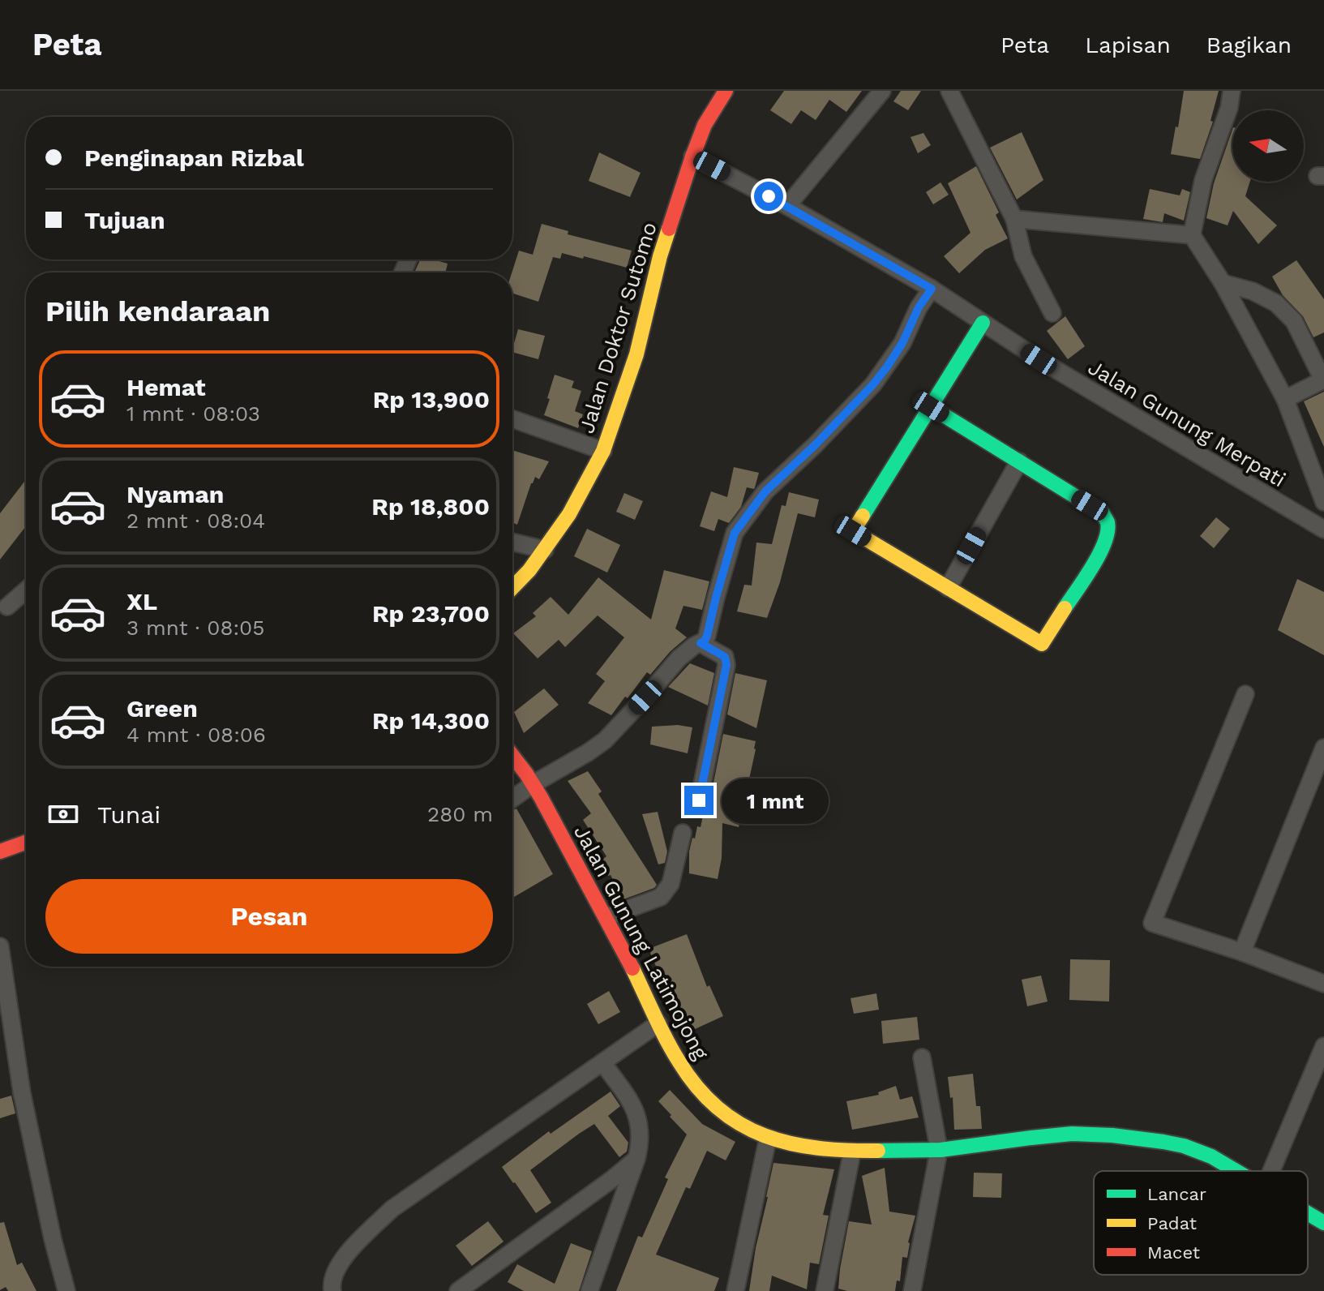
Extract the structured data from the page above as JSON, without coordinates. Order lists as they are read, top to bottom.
{
  "streets": {
    "street": ["Jalan Doktor Sutomo", "Jalan Gunung Merpati", "Jalan Gunung Latimojong"]
  },
  "crossings": [
    ["Jalan Doktor Sutomo", "Jalan Gunung Merpati"]
  ],
  "legend": ["Lancar", "Padat", "Macet"],
  "north": "left",
  "page": {
    "header": "Peta",
    "nav": ["Peta", "Lapisan", "Bagikan"],
    "banner": ["Penginapan Rizbal", "Tujuan"],
    "heading": "Pilih kendaraan",
    "list": [
      {
        "name": "Hemat",
        "note": "1 mnt · 08:03",
        "value": "Rp 13,900"
      },
      {
        "name": "Nyaman",
        "note": "2 mnt · 08:04",
        "value": "Rp 18,800"
      },
      {
        "name": "XL",
        "note": "3 mnt · 08:05",
        "value": "Rp 23,700"
      },
      {
        "name": "Green",
        "note": "4 mnt · 08:06",
        "value": "Rp 14,300"
      }
    ],
    "bubble": "1 mnt",
    "pay": ["Tunai", "280 m"],
    "buttons": "Pesan"
  }
}
